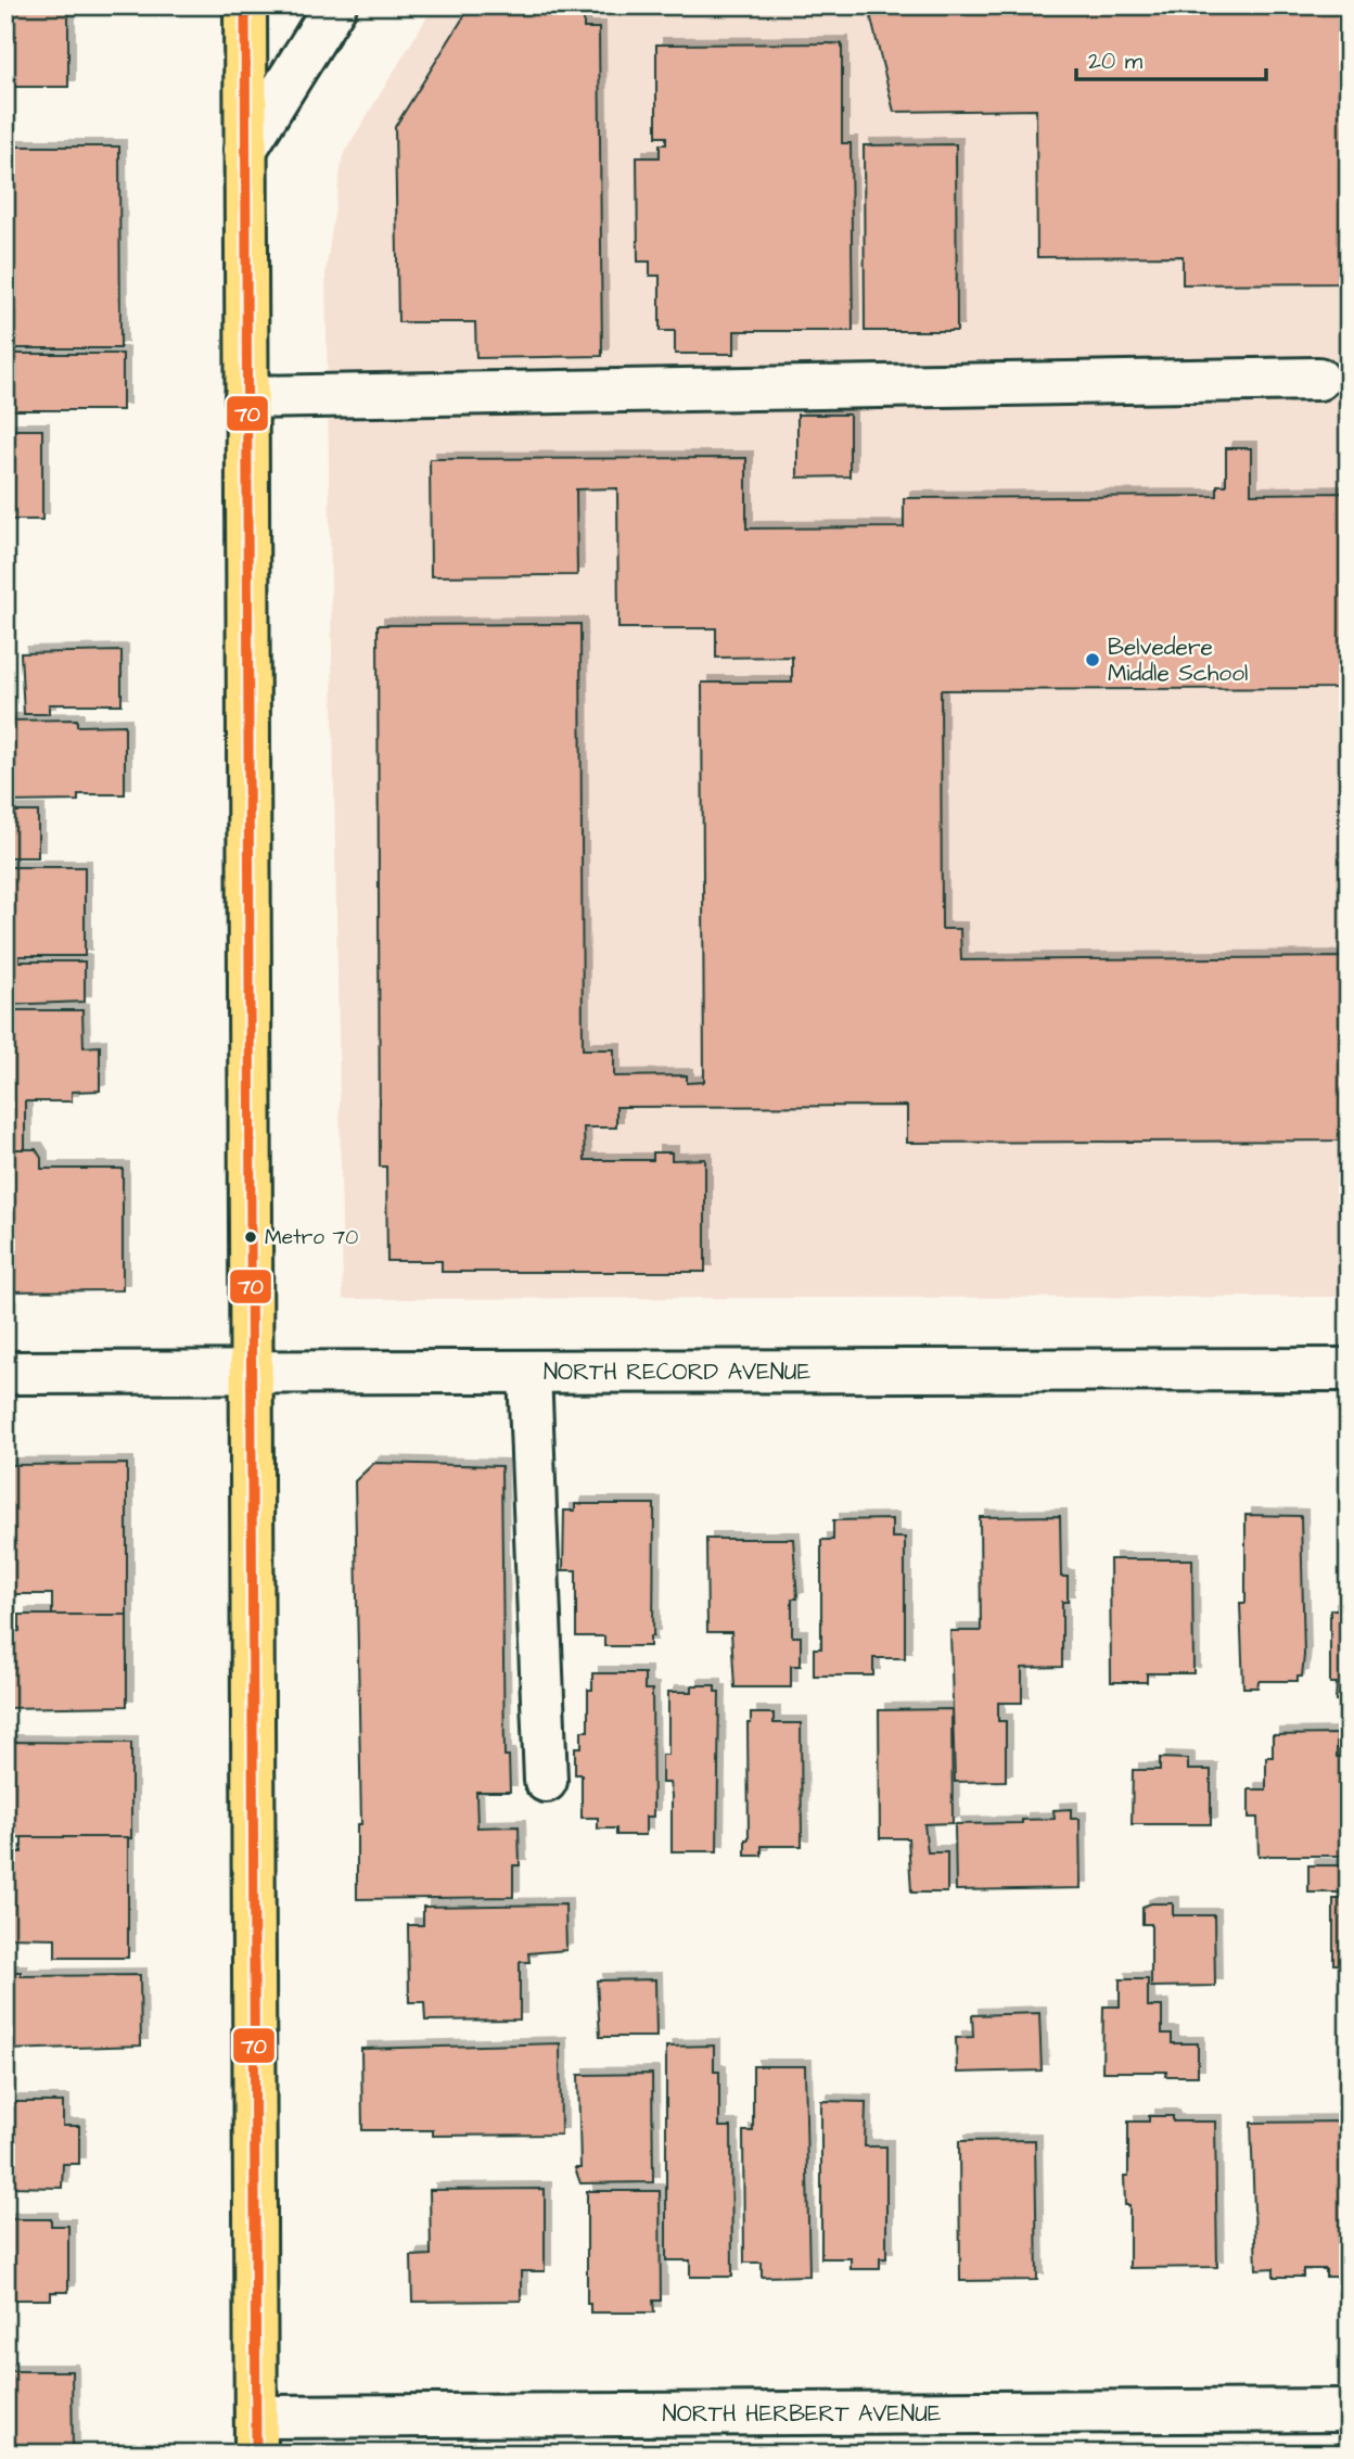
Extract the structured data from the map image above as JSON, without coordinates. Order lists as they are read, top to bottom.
{
  "streets": {
    "street": ["NORTH RECORD AVENUE", "NORTH HERBERT AVENUE"]
  },
  "places": ["Belvedere Middle School", "Metro 70"],
  "lines": ["transit line 70"],
  "scale_bar": "20 m"
}
